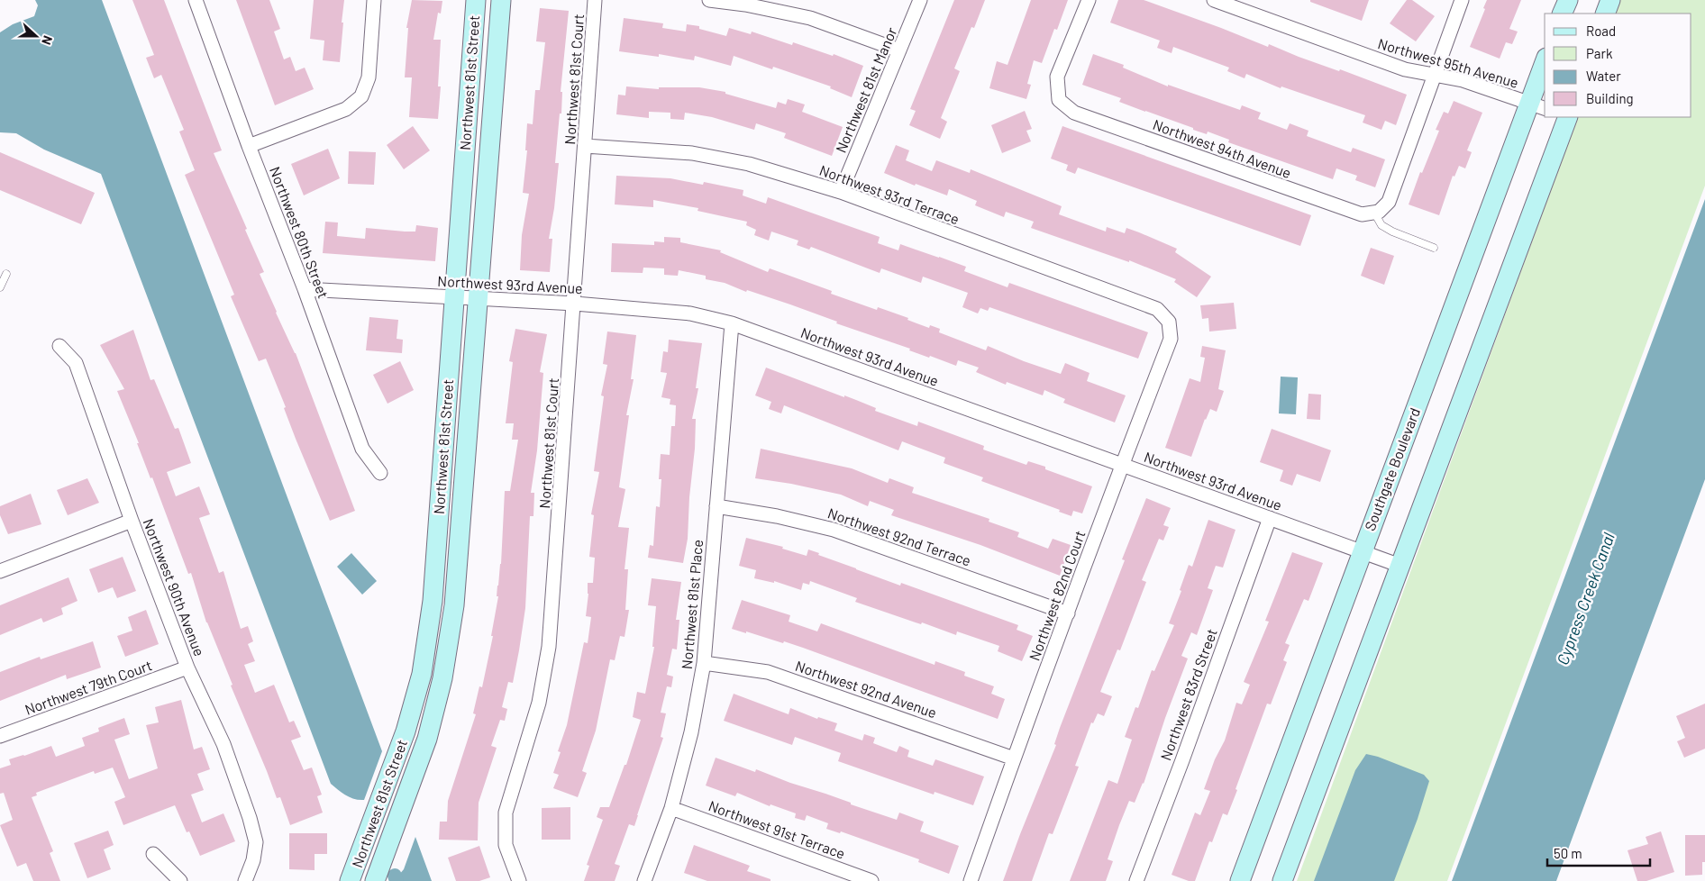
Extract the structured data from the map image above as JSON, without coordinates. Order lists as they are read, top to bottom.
{
  "streets": {
    "street": [
      "Northwest 95th Avenue",
      "Northwest 81st Court",
      "Northwest 81st Street",
      "Northwest 81st Manor",
      "Northwest 94th Avenue",
      "Northwest 93rd Terrace",
      "Northwest 80th Street",
      "Northwest 93rd Avenue",
      "Southgate Boulevard",
      "Northwest 92nd Terrace",
      "Northwest 90th Avenue",
      "Northwest 82nd Court",
      "Northwest 81st Place",
      "Northwest 79th Court",
      "Northwest 92nd Avenue",
      "Northwest 83rd Street",
      "Northwest 91st Terrace"
    ]
  },
  "crossings": [
    ["Northwest 95th Avenue", "Southgate Boulevard"],
    ["Northwest 81st Court", "Northwest 93rd Terrace"],
    ["Northwest 81st Court", "Northwest 93rd Avenue"],
    ["Northwest 81st Street", "Northwest 93rd Avenue"],
    ["Northwest 81st Manor", "Northwest 93rd Terrace"],
    ["Northwest 93rd Terrace", "Northwest 82nd Court"],
    ["Northwest 80th Street", "Northwest 93rd Avenue"],
    ["Northwest 93rd Avenue", "Southgate Boulevard"],
    ["Northwest 93rd Avenue", "Northwest 82nd Court"],
    ["Northwest 93rd Avenue", "Northwest 81st Place"],
    ["Northwest 93rd Avenue", "Northwest 83rd Street"],
    ["Northwest 92nd Terrace", "Northwest 82nd Court"],
    ["Northwest 92nd Terrace", "Northwest 81st Place"],
    ["Northwest 90th Avenue", "Northwest 79th Court"],
    ["Northwest 82nd Court", "Northwest 92nd Avenue"],
    ["Northwest 81st Place", "Northwest 92nd Avenue"],
    ["Northwest 81st Place", "Northwest 91st Terrace"]
  ],
  "water": ["Cypress Creek Canal"],
  "legend": [
    "Road",
    "Park",
    "Water",
    "Building"
  ],
  "scale_bar": "50 m",
  "north": "right"
}
